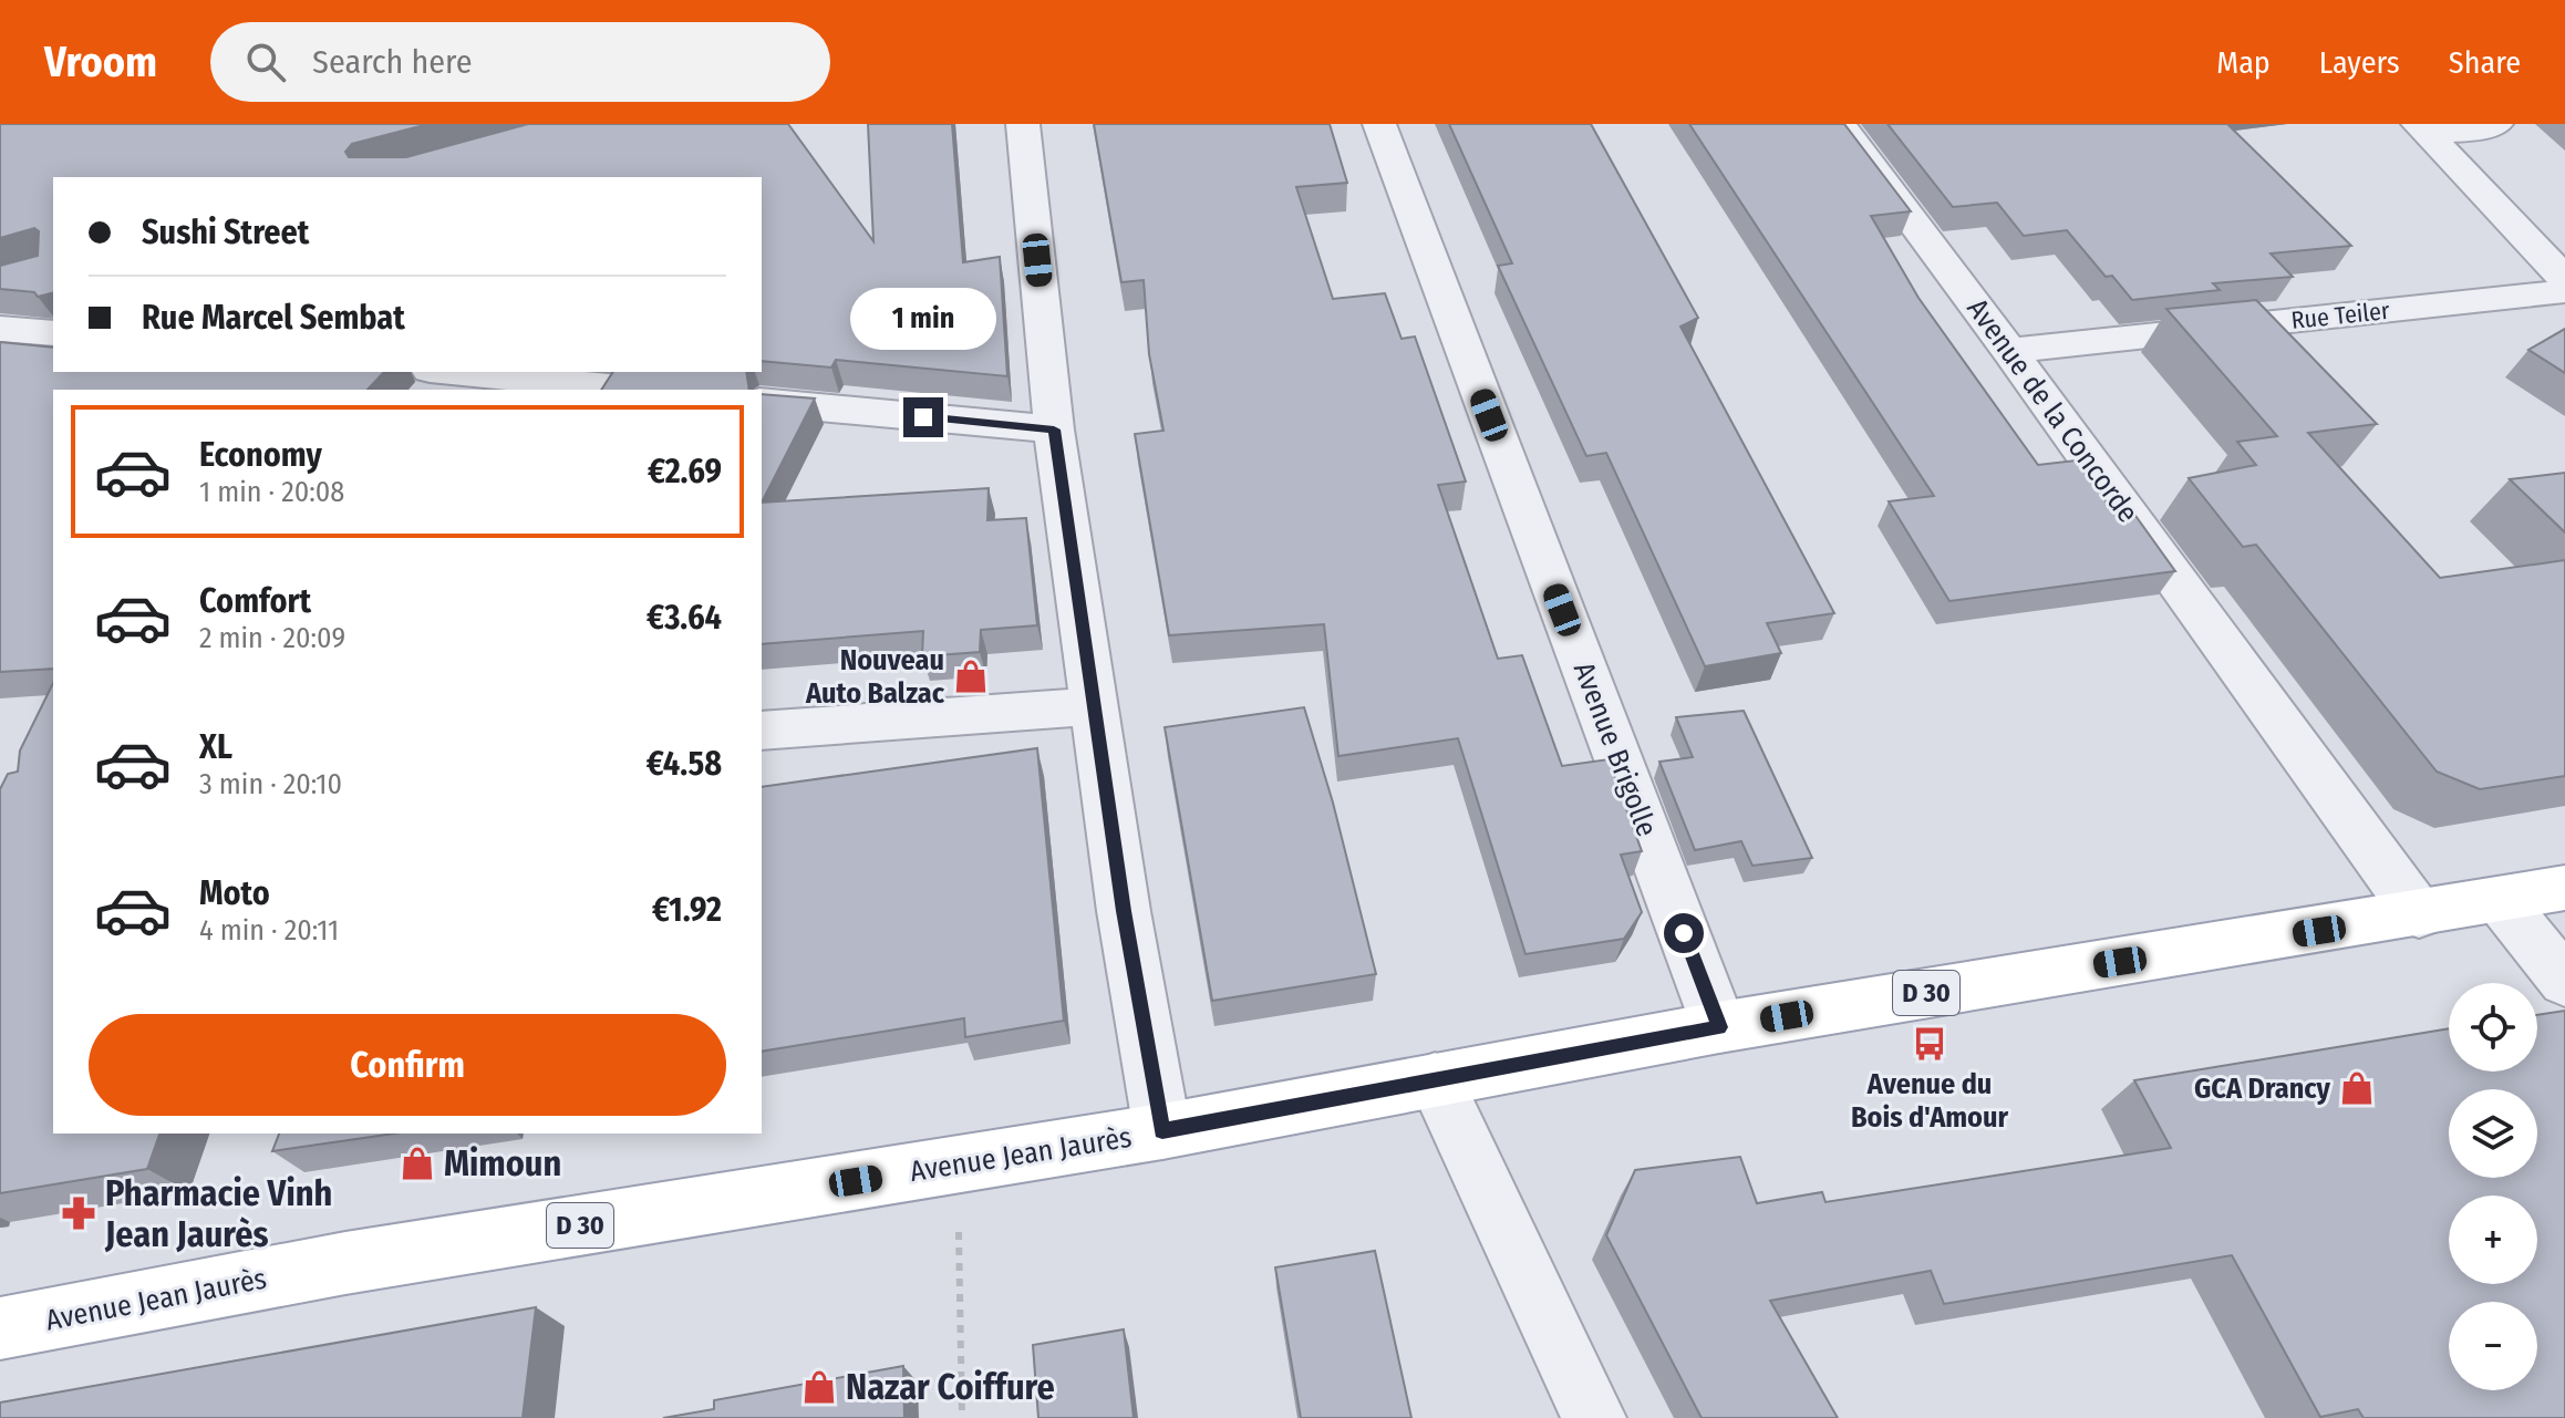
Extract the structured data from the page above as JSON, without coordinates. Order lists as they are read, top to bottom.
{
  "streets": {
    "main road": ["D 30", "Avenue Jean Jaurès"],
    "street": ["Rue Teiler", "Avenue de la Concorde", "Avenue Brigolle"]
  },
  "crossings": [
    ["Rue Teiler", "Avenue de la Concorde"],
    ["Avenue de la Concorde", "Avenue Jean Jaurès"],
    ["Avenue Brigolle", "Avenue Jean Jaurès"]
  ],
  "places": {
    "shop": [
      "Nouveau Auto Balzac",
      "GCA Drancy",
      "Mimoun",
      "Nazar Coiffure"
    ],
    "bus stop": ["Avenue du Bois d'Amour"],
    "pharmacy": ["Pharmacie Vinh Jean Jaurès"]
  },
  "page": {
    "header": "Vroom",
    "search": "Search here",
    "nav": ["Map", "Layers", "Share"],
    "banner": ["Sushi Street", "Rue Marcel Sembat"],
    "bubble": "1 min",
    "list": [
      {
        "name": "Economy",
        "note": "1 min · 20:08",
        "value": "€2.69"
      },
      {
        "name": "Comfort",
        "note": "2 min · 20:09",
        "value": "€3.64"
      },
      {
        "name": "XL",
        "note": "3 min · 20:10",
        "value": "€4.58"
      },
      {
        "name": "Moto",
        "note": "4 min · 20:11",
        "value": "€1.92"
      }
    ],
    "map_buttons": ["+", "−"],
    "buttons": "Confirm"
  }
}
